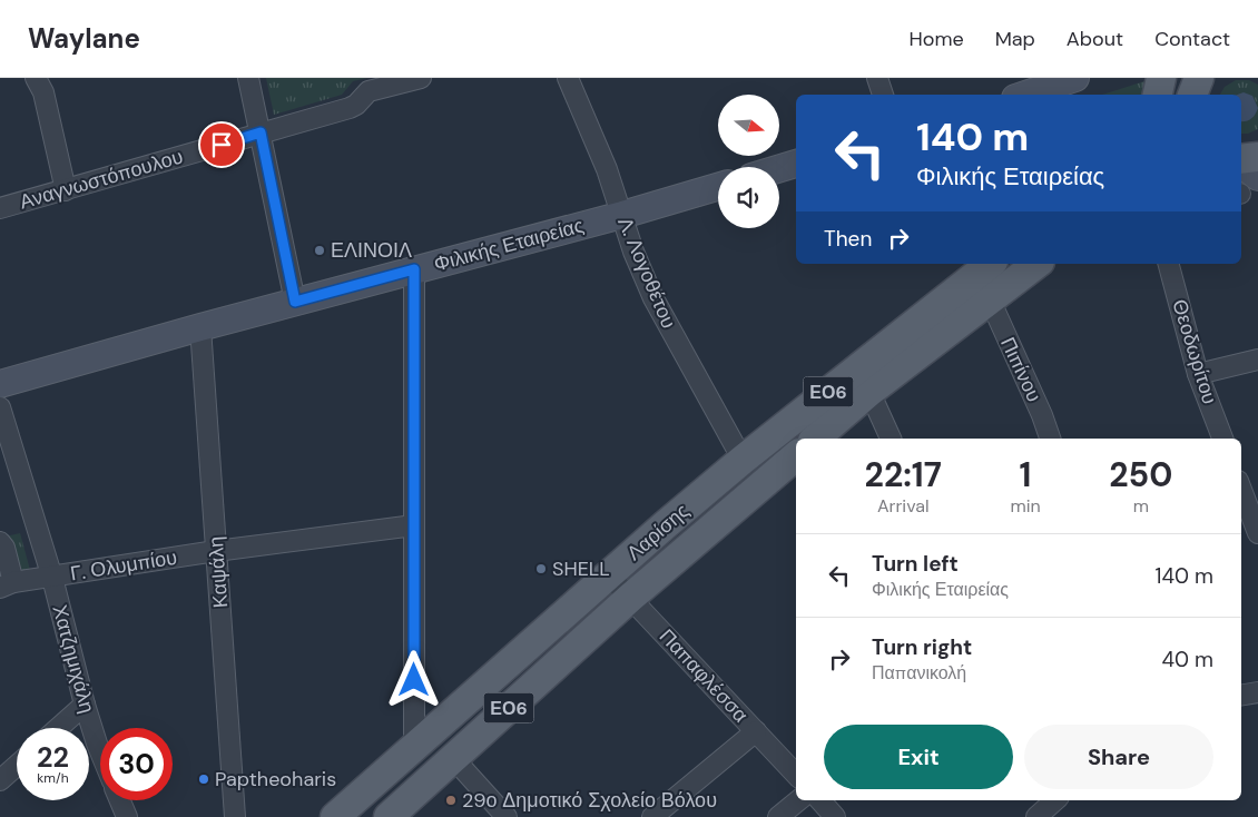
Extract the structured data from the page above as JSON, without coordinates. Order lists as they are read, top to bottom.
{
  "streets": {
    "main road": ["ΕΟ6", "Λαρίσης"],
    "street": [
      "Αναγνωστόπουλου",
      "Φιλικής Εταιρείας",
      "Λ. Λογοθέτου",
      "Θεοδωρίτου",
      "Πιπίνου",
      "Γ. Ολυμπίου",
      "Καψάλη",
      "Χατζημιχάλη",
      "Παπαφλέσσα"
    ]
  },
  "crossings": [
    ["Φιλικής Εταιρείας", "Λ. Λογοθέτου"],
    ["Φιλικής Εταιρείας", "Καψάλη"],
    ["Λ. Λογοθέτου", "Λαρίσης"],
    ["Πιπίνου", "ΕΟ6"],
    ["Λαρίσης", "Παπαφλέσσα"],
    ["Γ. Ολυμπίου", "Καψάλη"],
    ["Γ. Ολυμπίου", "Χατζημιχάλη"]
  ],
  "places": [
    "ΕΛΙΝΟΙΛ",
    "SHELL",
    "Paptheoharis",
    "29ο Δημοτικό Σχολείο Βόλου"
  ],
  "north": "right",
  "page": {
    "header": "Waylane",
    "nav": [
      "Home",
      "Map",
      "About",
      "Contact"
    ],
    "turn": ["140 m", "Φιλικής Εταιρείας"],
    "then": "Then",
    "eta": [
      "22:17",
      "Arrival",
      "1",
      "min",
      "250",
      "m"
    ],
    "list": [
      {
        "name": "Turn left",
        "note": "Φιλικής Εταιρείας",
        "value": "140 m"
      },
      {
        "name": "Turn right",
        "note": "Παπανικολή",
        "value": "40 m"
      }
    ],
    "buttons": ["Exit", "Share"],
    "speed": "22 km/h",
    "limit": "30"
  }
}
